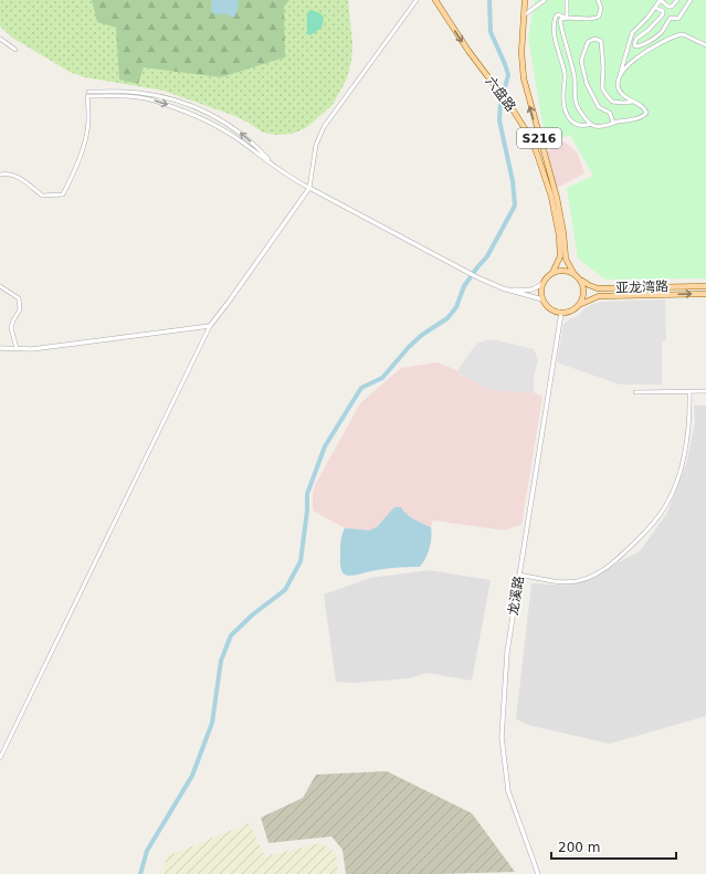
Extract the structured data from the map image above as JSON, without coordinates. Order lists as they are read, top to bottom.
{
  "streets": {
    "main road": ["六盘路", "S216", "亚龙湾路"],
    "street": ["龙溪路"]
  },
  "crossings": [
    ["六盘路", "S216"],
    ["六盘路", "亚龙湾路"],
    ["六盘路", "龙溪路"],
    ["S216", "亚龙湾路"],
    ["S216", "龙溪路"],
    ["亚龙湾路", "龙溪路"]
  ],
  "scale_bar": "200 m"
}
